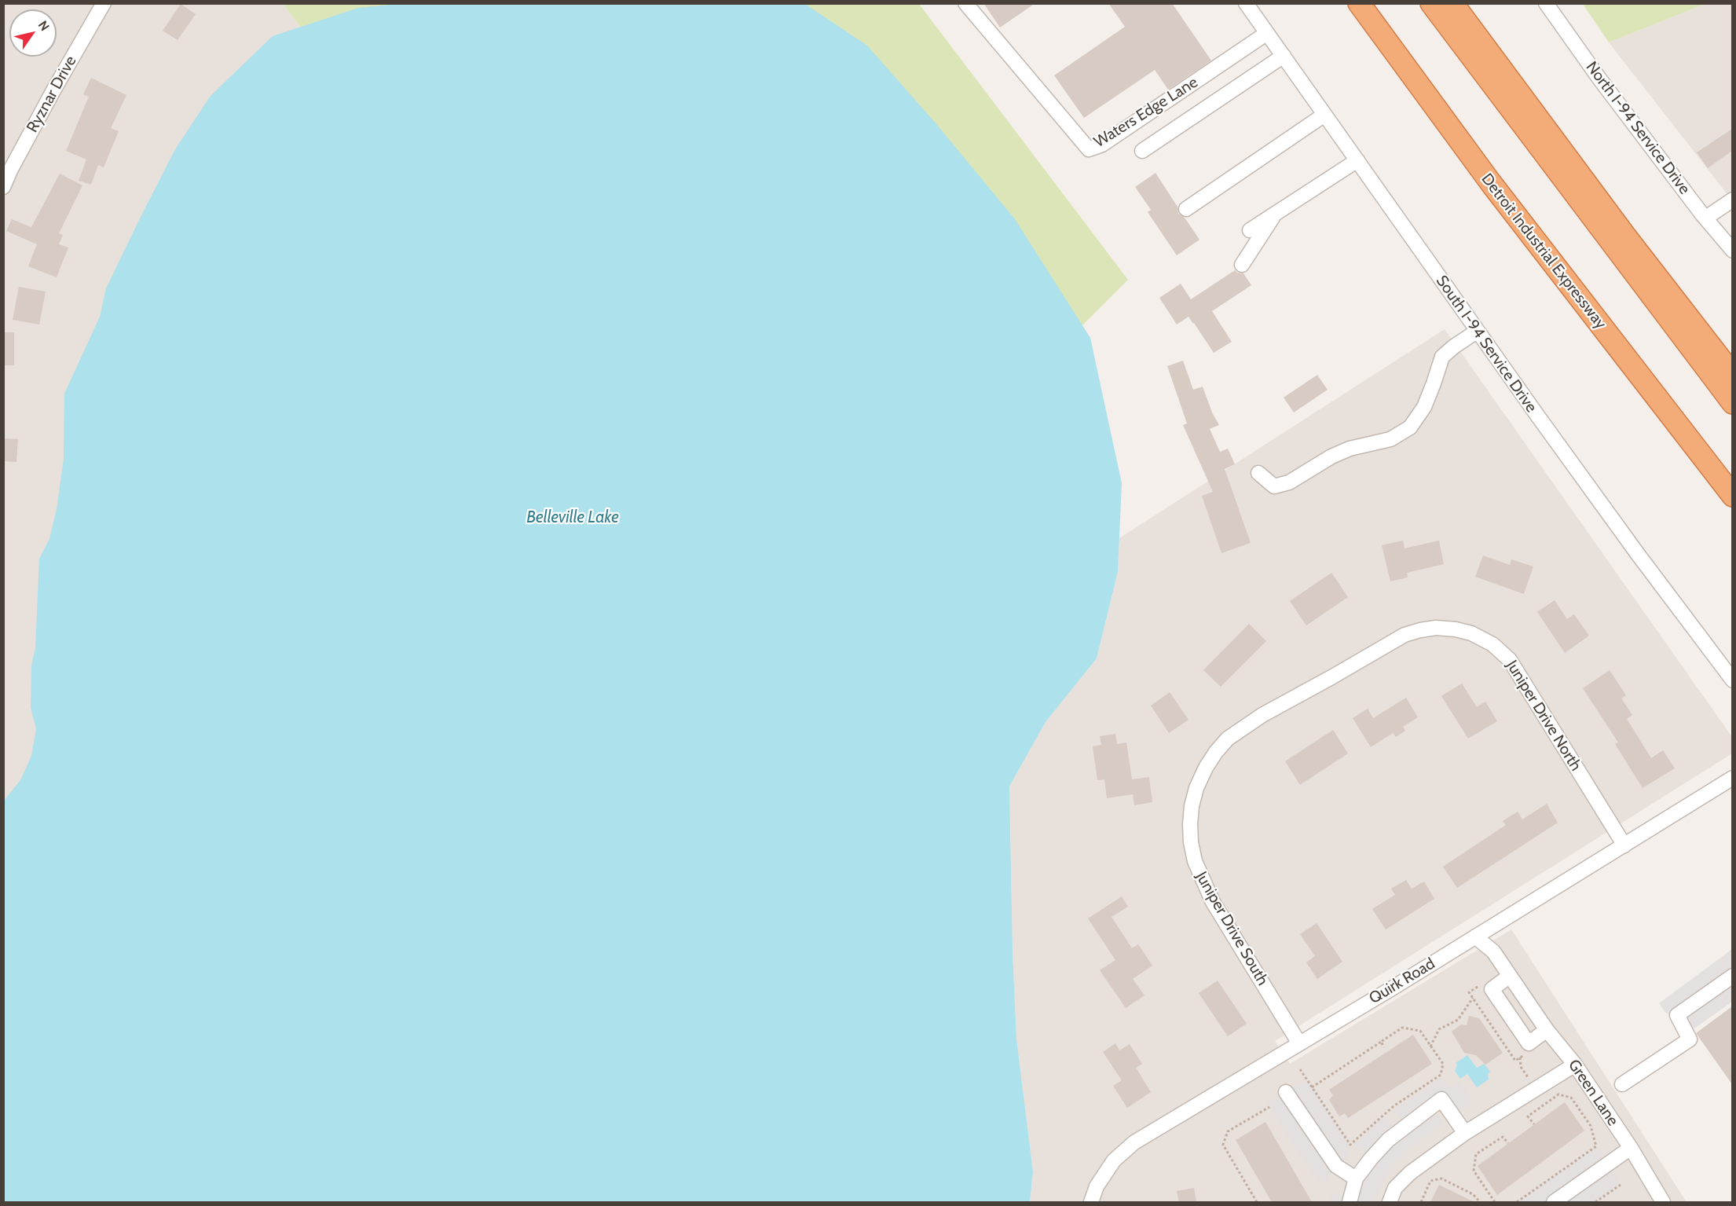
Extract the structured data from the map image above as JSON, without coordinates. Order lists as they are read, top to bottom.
{
  "streets": {
    "highway": ["Detroit Industrial Expressway"],
    "street": [
      "Ryznar Drive",
      "Waters Edge Lane",
      "North I-94 Service Drive",
      "South I-94 Service Drive",
      "Juniper Drive North",
      "Juniper Drive South",
      "Quirk Road",
      "Green Lane"
    ]
  },
  "crossings": [
    ["Waters Edge Lane", "South I-94 Service Drive"],
    ["Juniper Drive North", "Juniper Drive South"],
    ["Juniper Drive North", "Quirk Road"],
    ["Juniper Drive South", "Quirk Road"],
    ["Quirk Road", "Green Lane"]
  ],
  "water": ["Belleville Lake"],
  "north": "top right"
}
